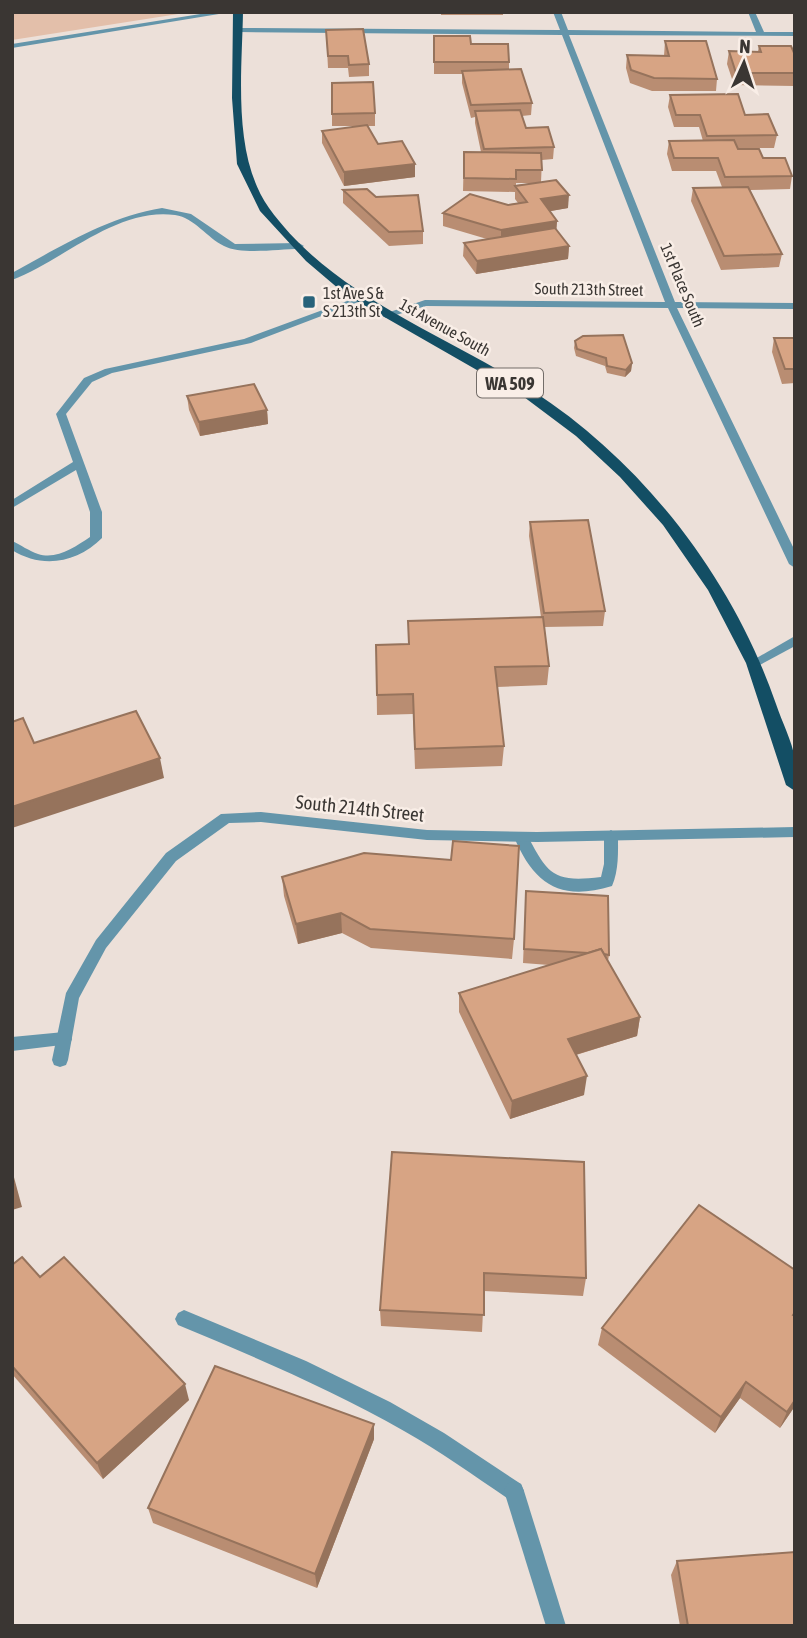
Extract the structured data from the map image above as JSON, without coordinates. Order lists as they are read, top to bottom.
{
  "streets": {
    "main road": ["1st Avenue South", "WA 509"],
    "street": ["1st Place South", "South 213th Street", "South 214th Street"]
  },
  "crossings": [
    ["1st Place South", "South 213th Street"],
    ["South 213th Street", "1st Avenue South"]
  ],
  "places": {
    "transit": ["1st Ave S & S 213th St"]
  },
  "north": "top"
}
